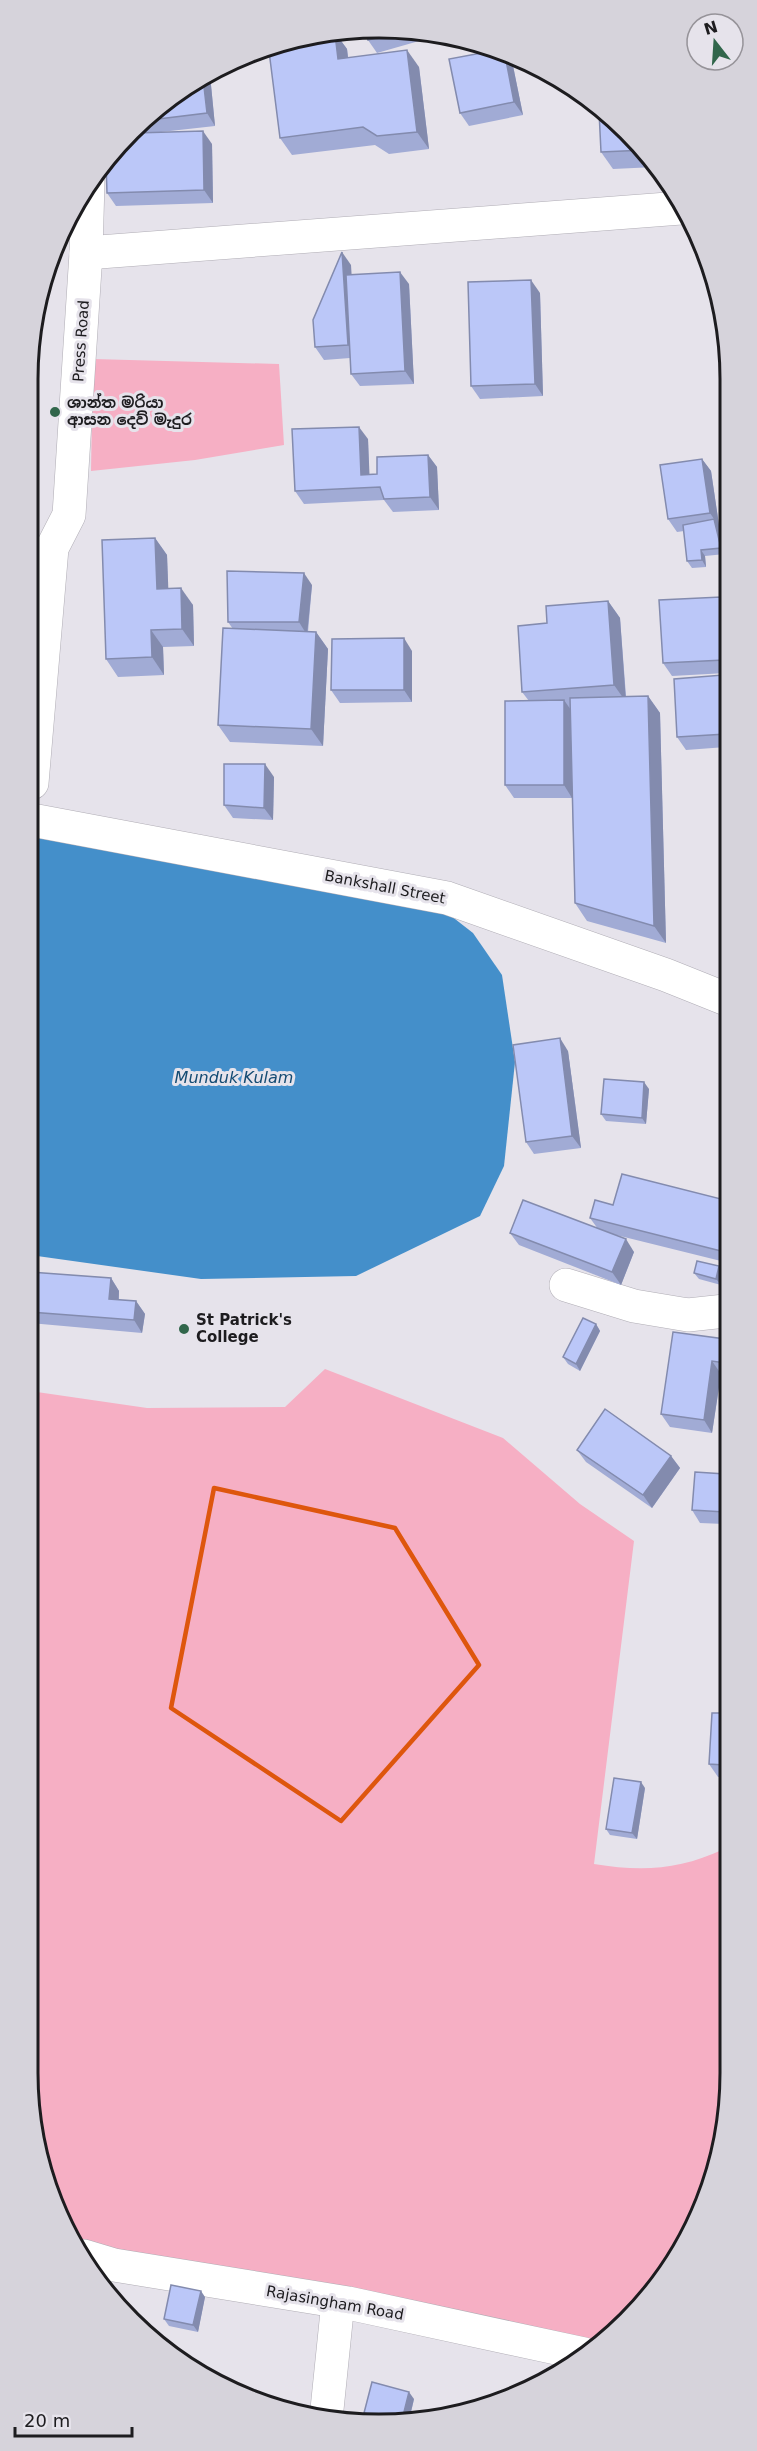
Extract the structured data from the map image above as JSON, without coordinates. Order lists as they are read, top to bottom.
{
  "streets": {
    "street": ["Press Road", "Bankshall Street", "Rajasingham Road"]
  },
  "water": ["Munduk Kulam"],
  "places": ["ශාන්ත මරියා ආසන දෙව් මැදුර", "St Patrick's College"],
  "scale_bar": "20 m",
  "north": "top"
}
